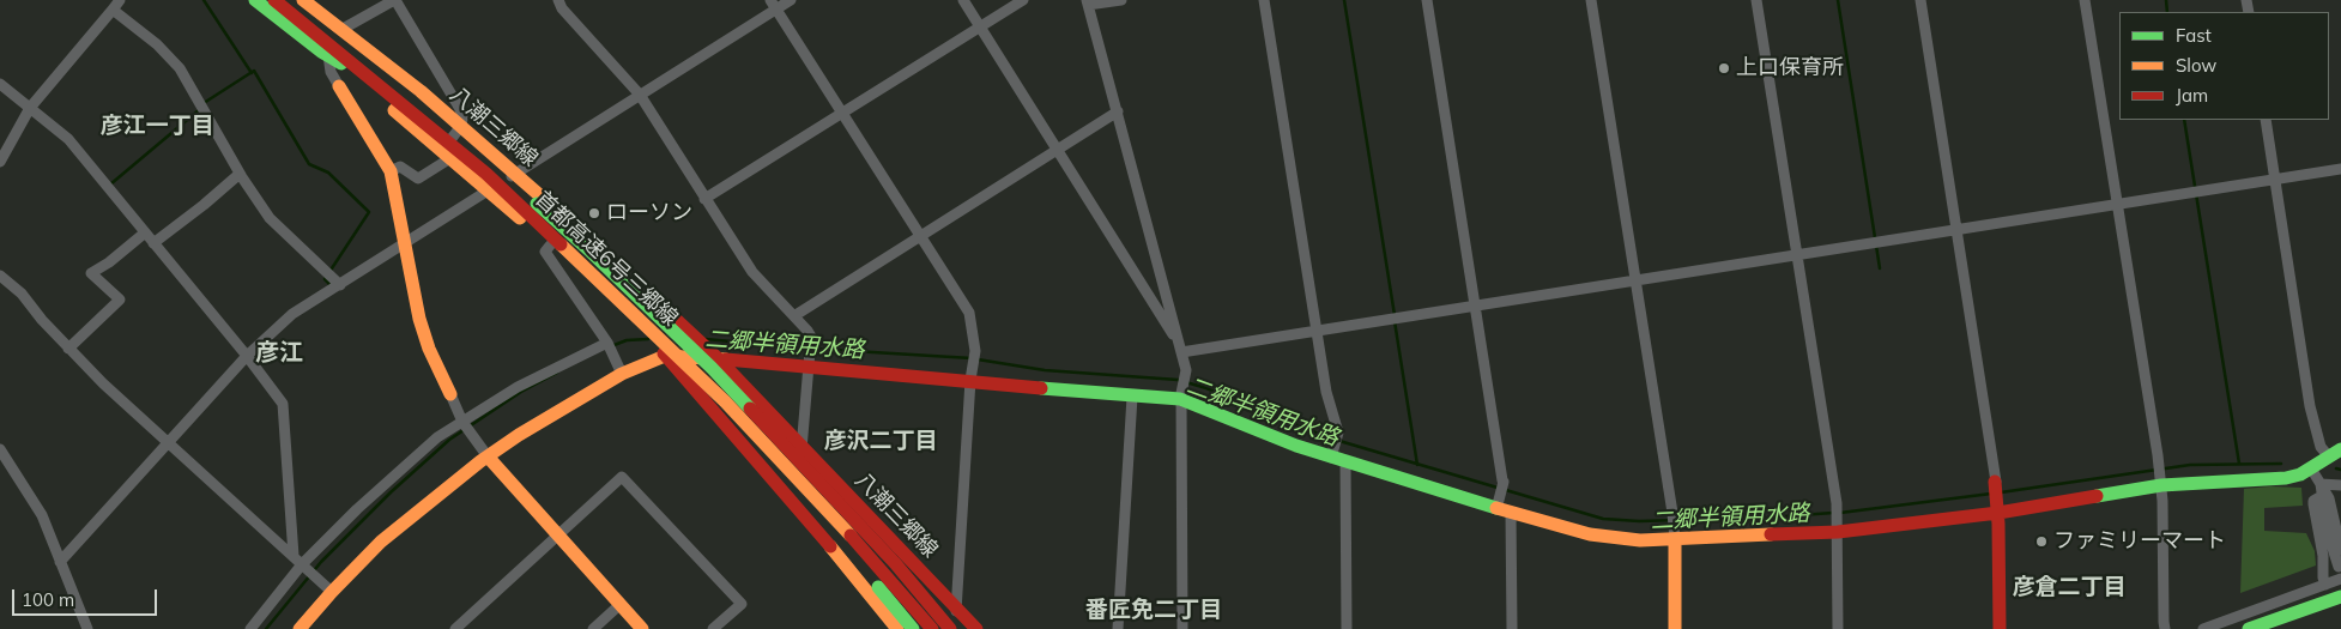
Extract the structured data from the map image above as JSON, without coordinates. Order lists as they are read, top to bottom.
{
  "streets": {
    "main road": ["八潮三郷線", "首都高速6号三郷線"]
  },
  "districts": [
    "彦江一丁目",
    "彦江",
    "彦沢二丁目",
    "彦倉二丁目",
    "番匠免二丁目"
  ],
  "water": ["二郷半領用水路"],
  "places": ["上口保育所", "ローソン", "ファミリーマート"],
  "legend": ["Fast", "Slow", "Jam"],
  "scale_bar": "100 m"
}
